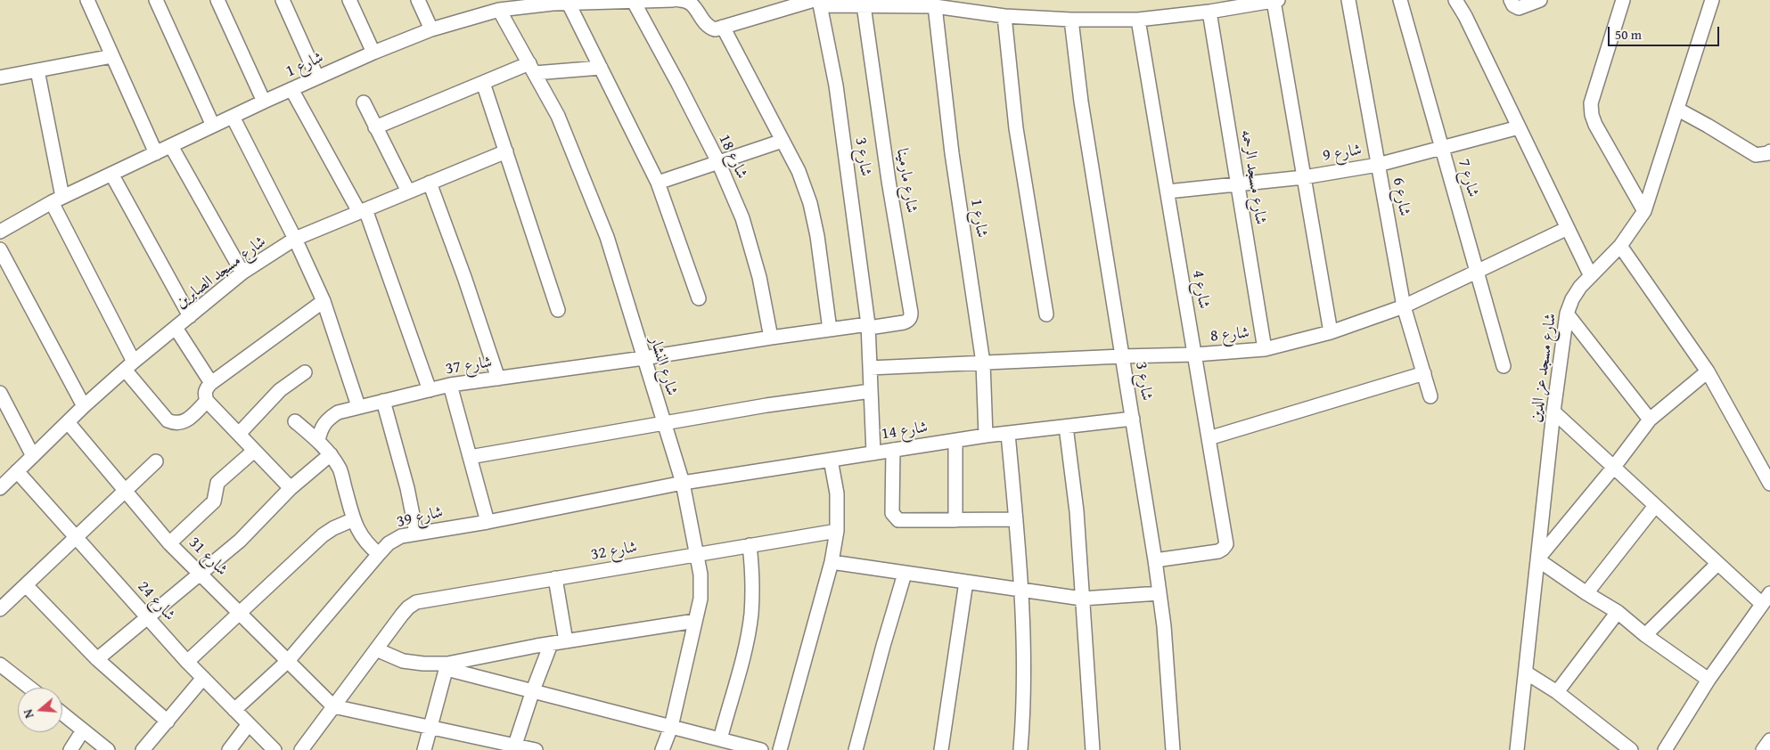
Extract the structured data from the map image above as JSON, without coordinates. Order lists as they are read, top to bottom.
{
  "streets": {
    "street": [
      "شارع 1",
      "شارع 9",
      "شارع 18",
      "شارع 3",
      "شارع مسجد الرحمه",
      "شارع 7",
      "شارع مارمينا",
      "شارع 6",
      "شارع مسجد الصابرين",
      "شارع 4",
      "شارع 8",
      "شارع 37",
      "شارع النشار",
      "شارع مسجد عز الدين",
      "شارع 14",
      "شارع 39",
      "شارع 32",
      "شارع 31",
      "شارع 24"
    ]
  },
  "crossings": [
    ["شارع 1", "شارع 18"],
    ["شارع 1", "شارع 8"],
    ["شارع 1", "شارع النشار"],
    ["شارع 1", "شارع 14"],
    ["شارع 9", "شارع مسجد الرحمه"],
    ["شارع 9", "شارع 7"],
    ["شارع 9", "شارع 6"],
    ["شارع 9", "شارع 4"],
    ["شارع 18", "شارع 37"],
    ["شارع 3", "شارع مارمينا"],
    ["شارع 3", "شارع 4"],
    ["شارع 3", "شارع 8"],
    ["شارع 3", "شارع 37"],
    ["شارع 3", "شارع 14"],
    ["شارع مسجد الرحمه", "شارع 8"],
    ["شارع 7", "شارع 8"],
    ["شارع مارمينا", "شارع 37"],
    ["شارع 6", "شارع 8"],
    ["شارع مسجد الصابرين", "شارع 31"],
    ["شارع مسجد الصابرين", "شارع 24"],
    ["شارع 4", "شارع 8"],
    ["شارع 37", "شارع النشار"],
    ["شارع النشار", "شارع 14"],
    ["شارع النشار", "شارع 39"],
    ["شارع النشار", "شارع 32"],
    ["شارع 14", "شارع 39"],
    ["شارع 39", "شارع 31"],
    ["شارع 39", "شارع 24"],
    ["شارع 32", "شارع 31"]
  ],
  "scale_bar": "50 m",
  "north": "left"
}
